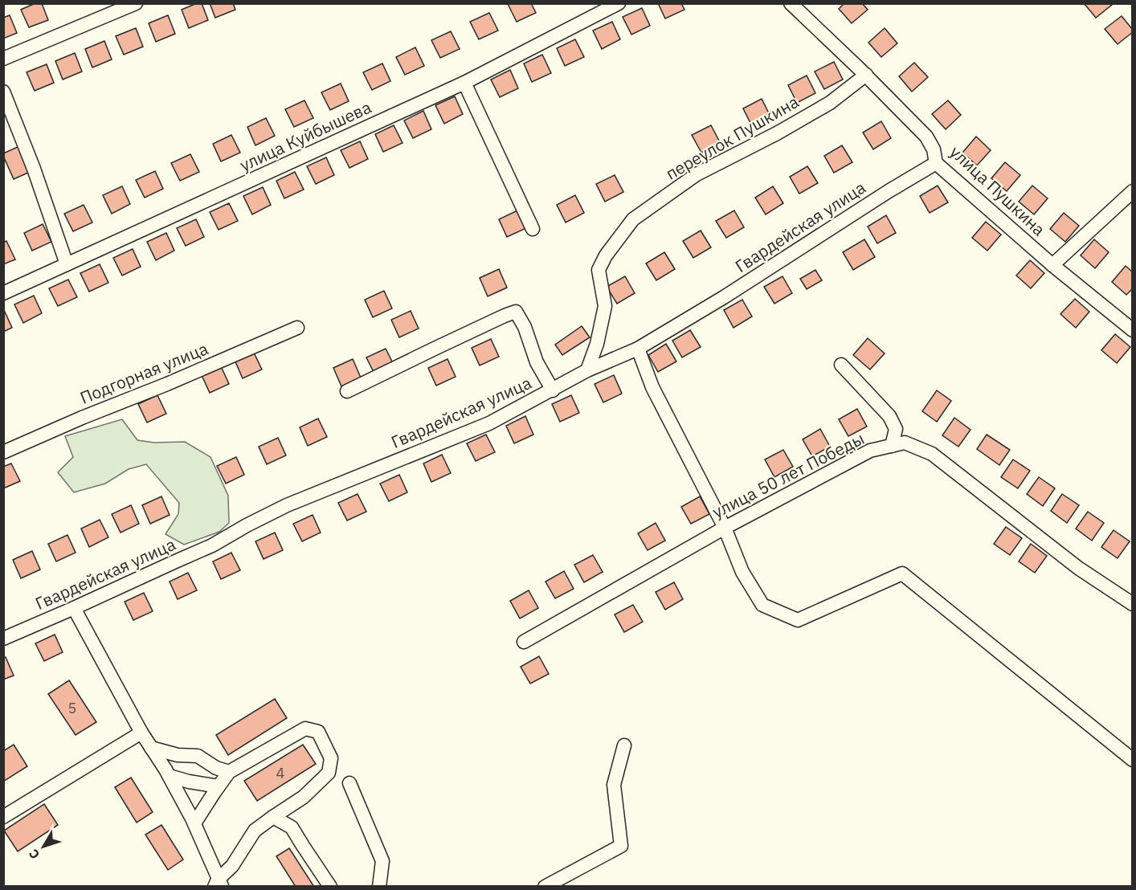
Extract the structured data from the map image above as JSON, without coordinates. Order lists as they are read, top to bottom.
{
  "streets": {
    "street": [
      "улица Куйбышева",
      "переулок Пушкина",
      "улица Пушкина",
      "Гвардейская улица",
      "Подгорная улица",
      "улица 50 лет Победы"
    ]
  },
  "crossings": [
    ["переулок Пушкина", "улица Пушкина"],
    ["переулок Пушкина", "Гвардейская улица"],
    ["улица Пушкина", "Гвардейская улица"]
  ],
  "house_numbers": ["5", "4"],
  "north": "bottom left"
}
